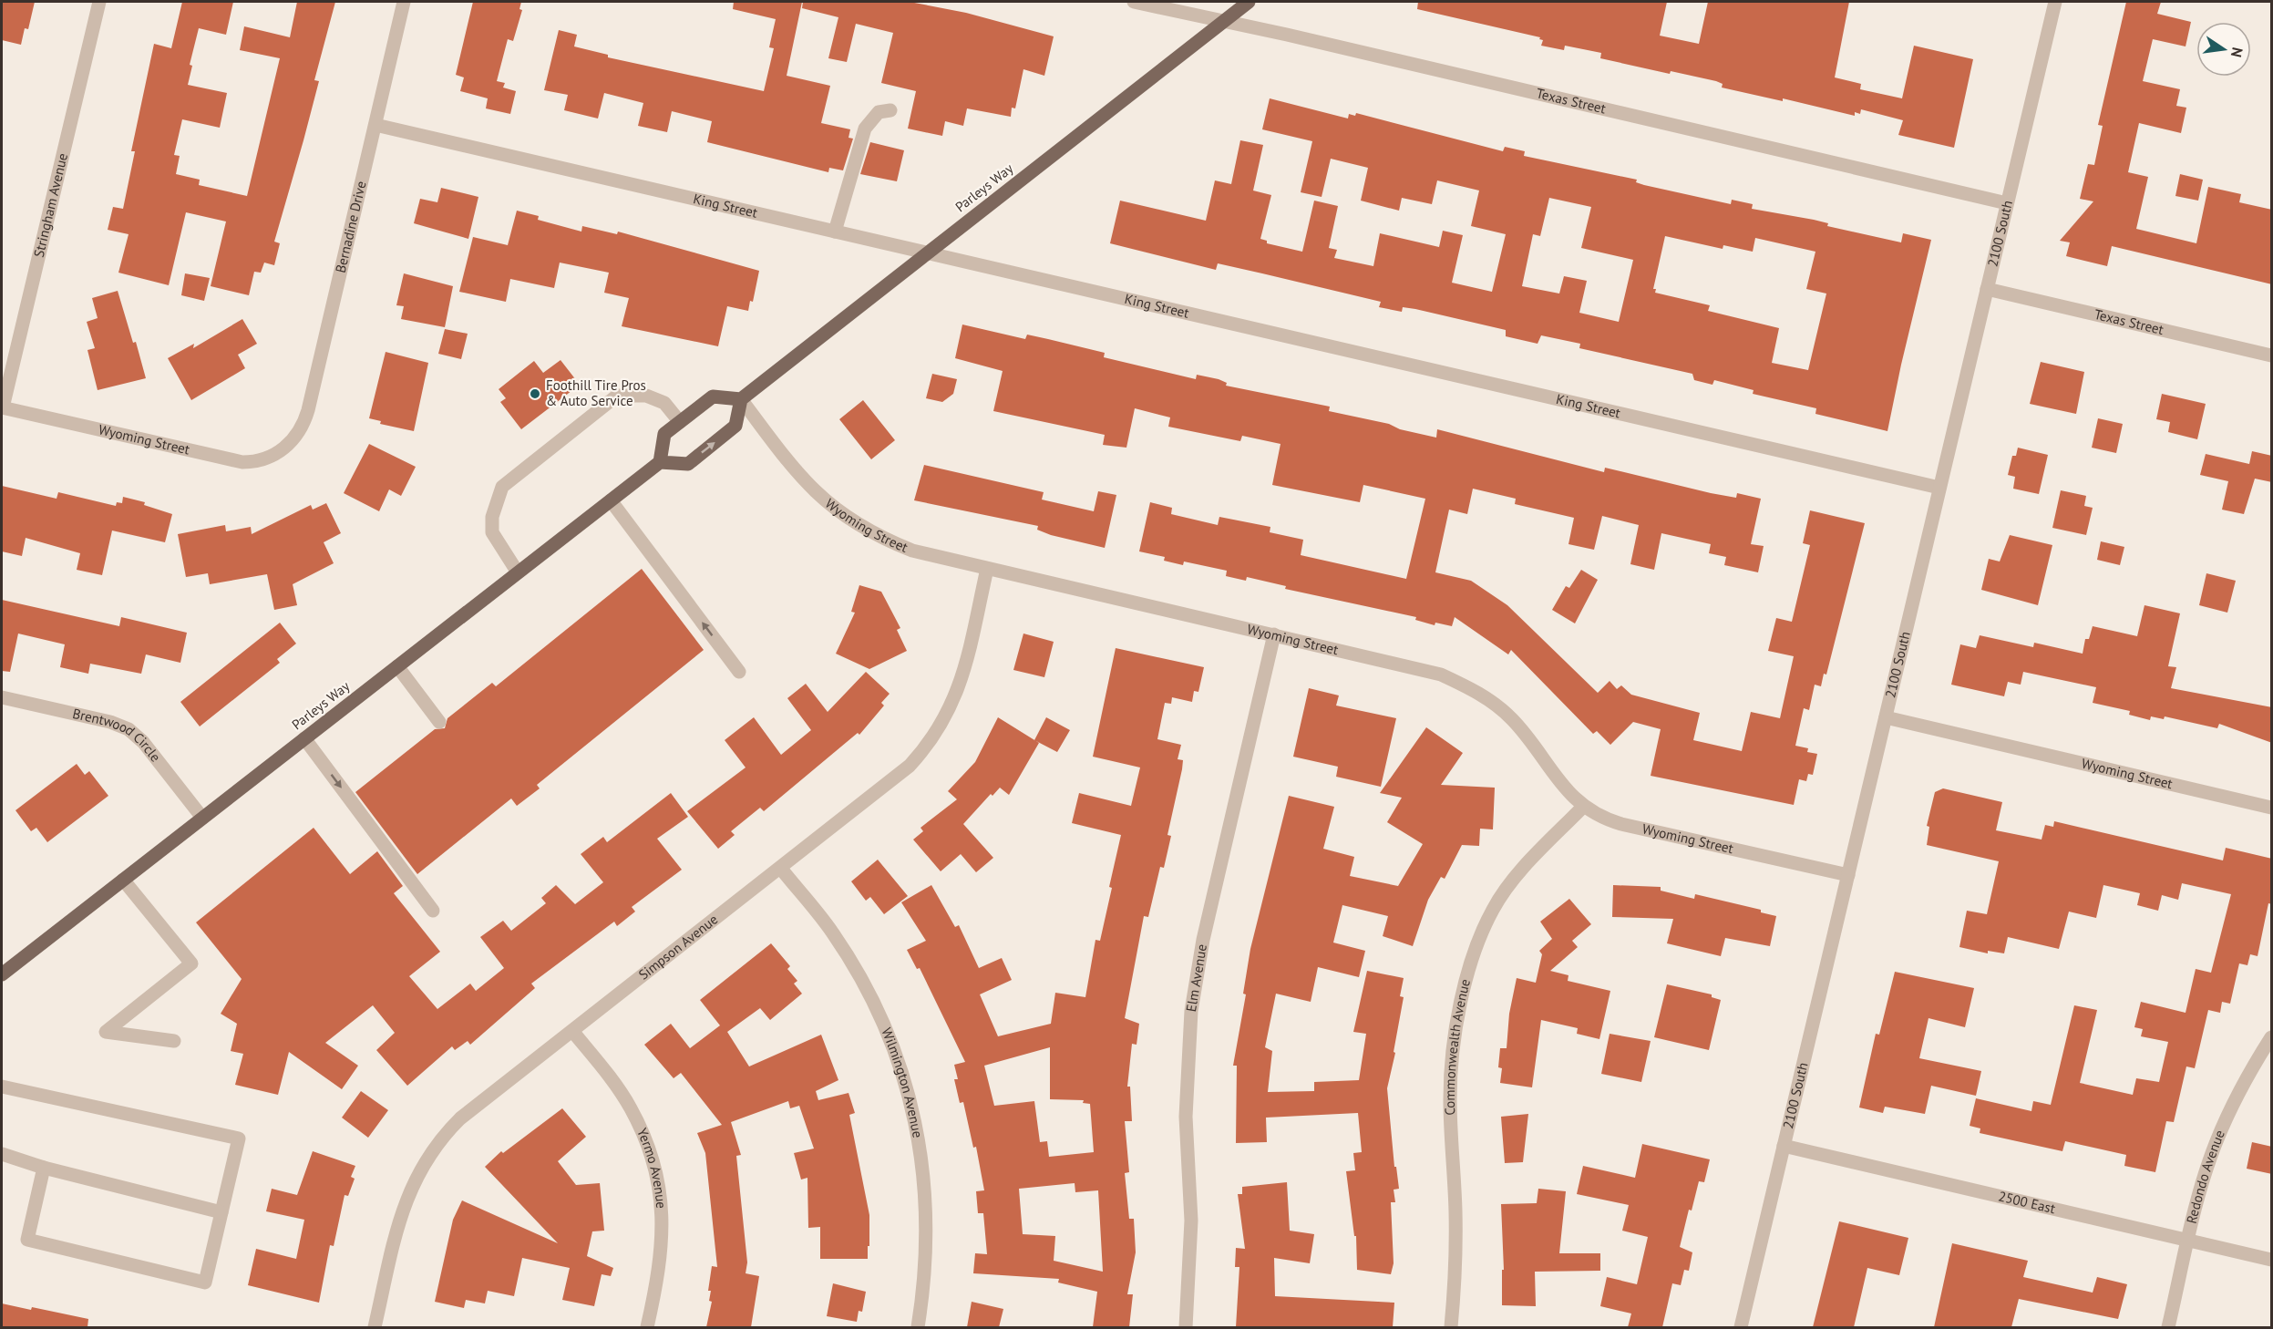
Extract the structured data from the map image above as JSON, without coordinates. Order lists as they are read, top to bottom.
{
  "streets": {
    "main road": ["Parleys Way"],
    "street": [
      "Texas Street",
      "Stringham Avenue",
      "King Street",
      "Bernadine Drive",
      "2100 South",
      "Wyoming Street",
      "Brentwood Circle",
      "Simpson Avenue",
      "Elm Avenue",
      "Commonwealth Avenue",
      "Wilmington Avenue",
      "Yermo Avenue",
      "Redondo Avenue",
      "2500 East"
    ]
  },
  "crossings": [
    ["Texas Street", "Parleys Way"],
    ["Texas Street", "2100 South"],
    ["Parleys Way", "King Street"],
    ["Parleys Way", "Wyoming Street"],
    ["Parleys Way", "Brentwood Circle"],
    ["Stringham Avenue", "Wyoming Street"],
    ["King Street", "Bernadine Drive"],
    ["King Street", "2100 South"],
    ["Bernadine Drive", "Wyoming Street"],
    ["2100 South", "Wyoming Street"],
    ["2100 South", "2500 East"],
    ["Wyoming Street", "Simpson Avenue"],
    ["Wyoming Street", "Elm Avenue"],
    ["Wyoming Street", "Commonwealth Avenue"],
    ["Simpson Avenue", "Wilmington Avenue"],
    ["Simpson Avenue", "Yermo Avenue"],
    ["Redondo Avenue", "2500 East"]
  ],
  "places": ["Foothill Tire Pros & Auto Service"],
  "north": "right"
}
